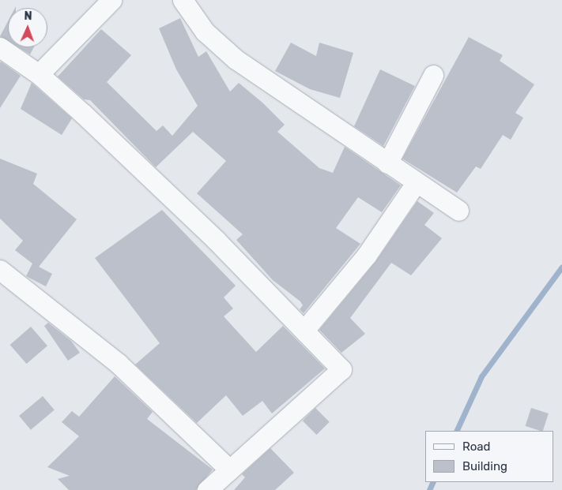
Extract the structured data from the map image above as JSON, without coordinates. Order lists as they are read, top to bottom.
{
  "legend": ["Road", "Building"],
  "north": "top"
}
